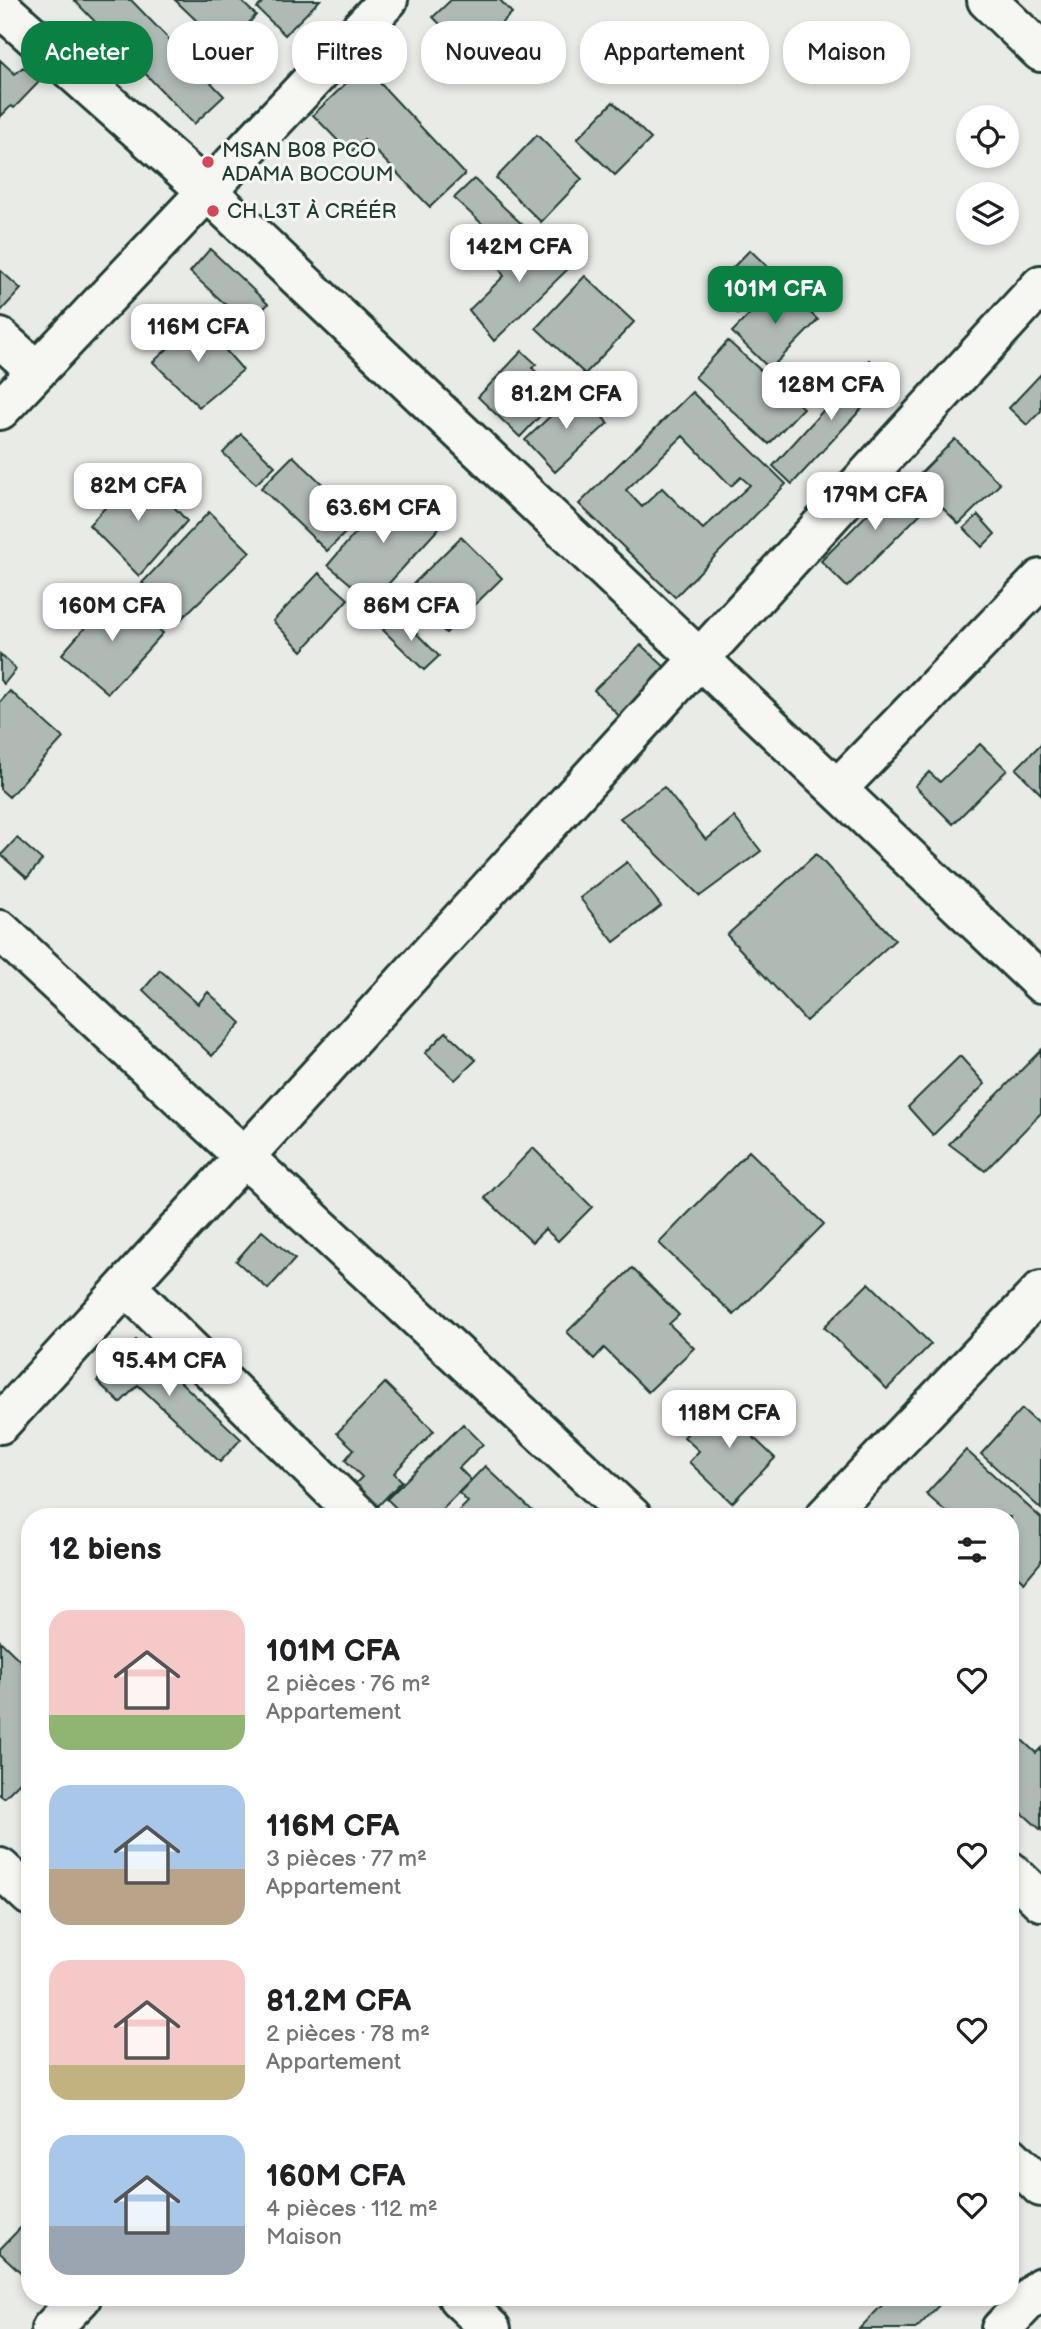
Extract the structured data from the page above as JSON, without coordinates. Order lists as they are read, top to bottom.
{
  "places": ["MSAN B08 PCO ADAMA BOCOUM", "CH L3T À CRÉÉR"],
  "page": {
    "chip": [
      "Acheter",
      "Louer",
      "Filtres",
      "Nouveau",
      "Appartement",
      "Maison"
    ],
    "price": [
      "142M CFA",
      "101M CFA",
      "116M CFA",
      "128M CFA",
      "81.2M CFA",
      "82M CFA",
      "179M CFA",
      "63.6M CFA",
      "160M CFA",
      "86M CFA",
      "95.4M CFA",
      "118M CFA"
    ],
    "heading": "12 biens",
    "list": [
      {
        "name": "101M CFA",
        "note": "2 pièces · 76 m² · Appartement"
      },
      {
        "name": "116M CFA",
        "note": "3 pièces · 77 m² · Appartement"
      },
      {
        "name": "81.2M CFA",
        "note": "2 pièces · 78 m² · Appartement"
      },
      {
        "name": "160M CFA",
        "note": "4 pièces · 112 m² · Maison"
      }
    ]
  }
}
